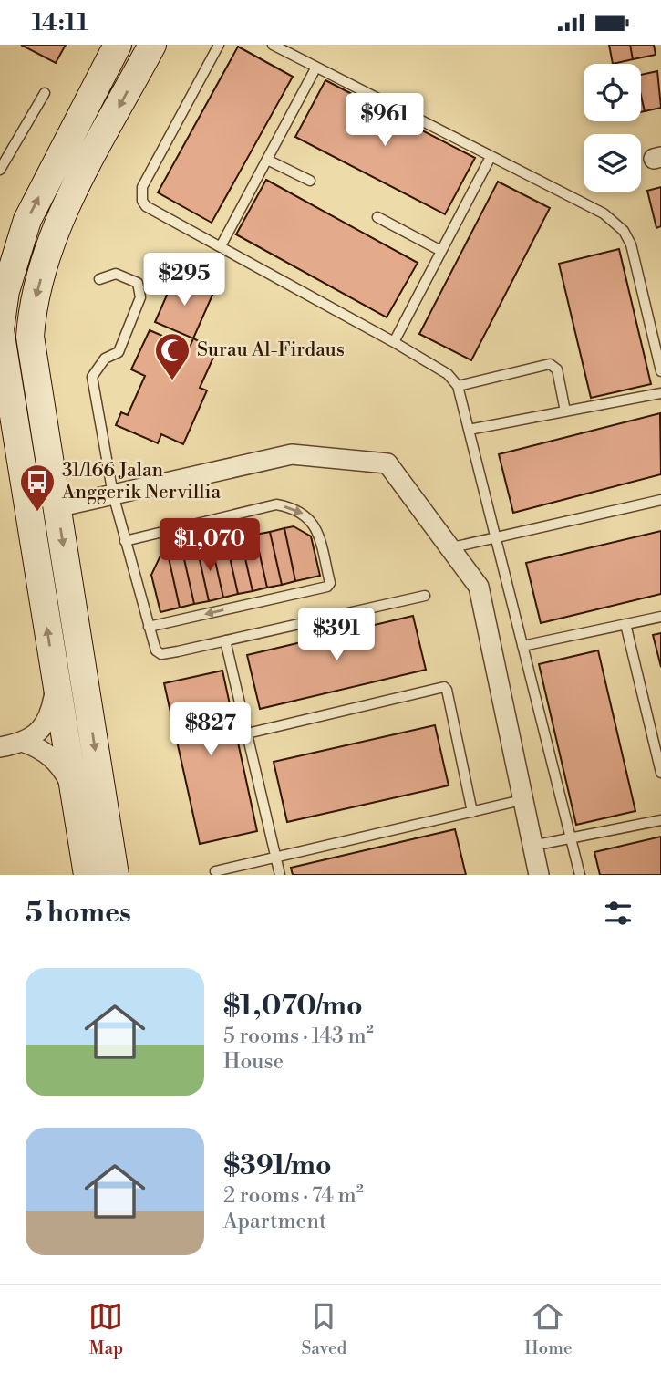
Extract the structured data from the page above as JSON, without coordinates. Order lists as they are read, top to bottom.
{
  "places": {
    "mosque": ["Surau Al-Firdaus"],
    "bus stop": ["31/166 Jalan Anggerik Nervillia"]
  },
  "page": {
    "status": "14:11",
    "price": [
      "$961",
      "$295",
      "$1,070",
      "$391",
      "$827"
    ],
    "heading": "5 homes",
    "list": [
      {
        "name": "$1,070/mo",
        "note": "5 rooms · 143 m² · House"
      },
      {
        "name": "$391/mo",
        "note": "2 rooms · 74 m² · Apartment"
      }
    ],
    "tabs": ["Map", "Saved", "Home"]
  }
}
